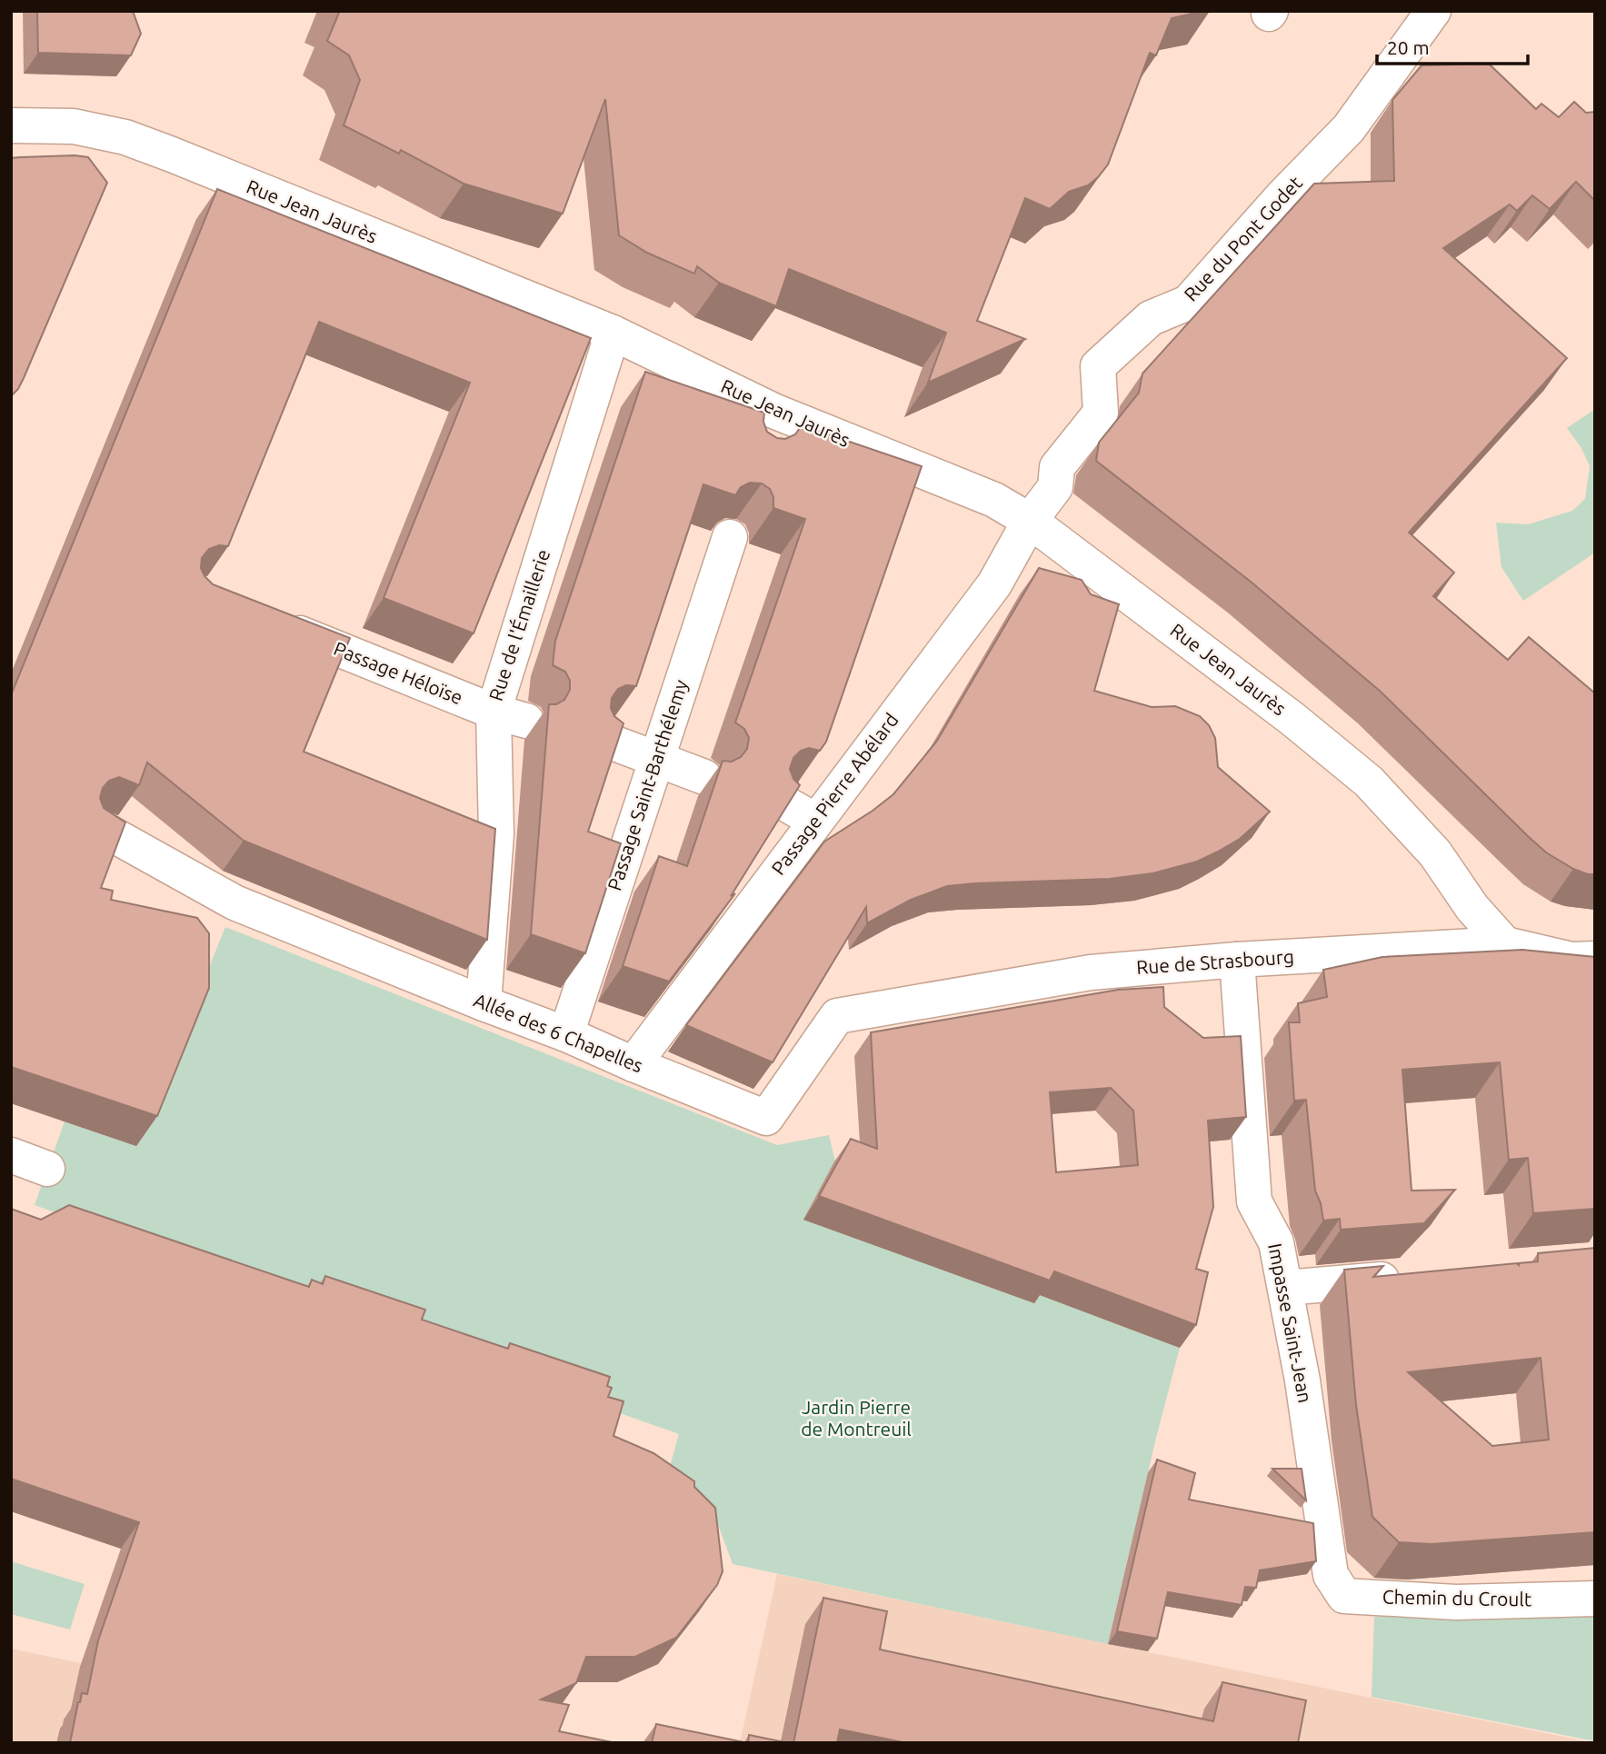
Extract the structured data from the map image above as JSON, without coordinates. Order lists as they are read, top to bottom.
{
  "streets": {
    "street": [
      "Rue Jean Jaurès",
      "Rue du Pont Godet",
      "Rue de l'Émaillerie",
      "Passage Héloïse",
      "Passage Saint-Barthélemy",
      "Passage Pierre Abélard",
      "Rue de Strasbourg",
      "Allée des 6 Chapelles",
      "Impasse Saint-Jean",
      "Chemin du Croult"
    ]
  },
  "crossings": [
    ["Rue Jean Jaurès", "Rue du Pont Godet"],
    ["Rue Jean Jaurès", "Rue de l'Émaillerie"],
    ["Rue Jean Jaurès", "Passage Pierre Abélard"],
    ["Rue Jean Jaurès", "Rue de Strasbourg"],
    ["Rue du Pont Godet", "Passage Pierre Abélard"],
    ["Rue de l'Émaillerie", "Passage Héloïse"],
    ["Rue de l'Émaillerie", "Allée des 6 Chapelles"],
    ["Passage Saint-Barthélemy", "Allée des 6 Chapelles"],
    ["Passage Pierre Abélard", "Allée des 6 Chapelles"],
    ["Rue de Strasbourg", "Allée des 6 Chapelles"],
    ["Rue de Strasbourg", "Impasse Saint-Jean"],
    ["Impasse Saint-Jean", "Chemin du Croult"]
  ],
  "parks": ["Jardin Pierre de Montreuil"],
  "scale_bar": "20 m"
}
